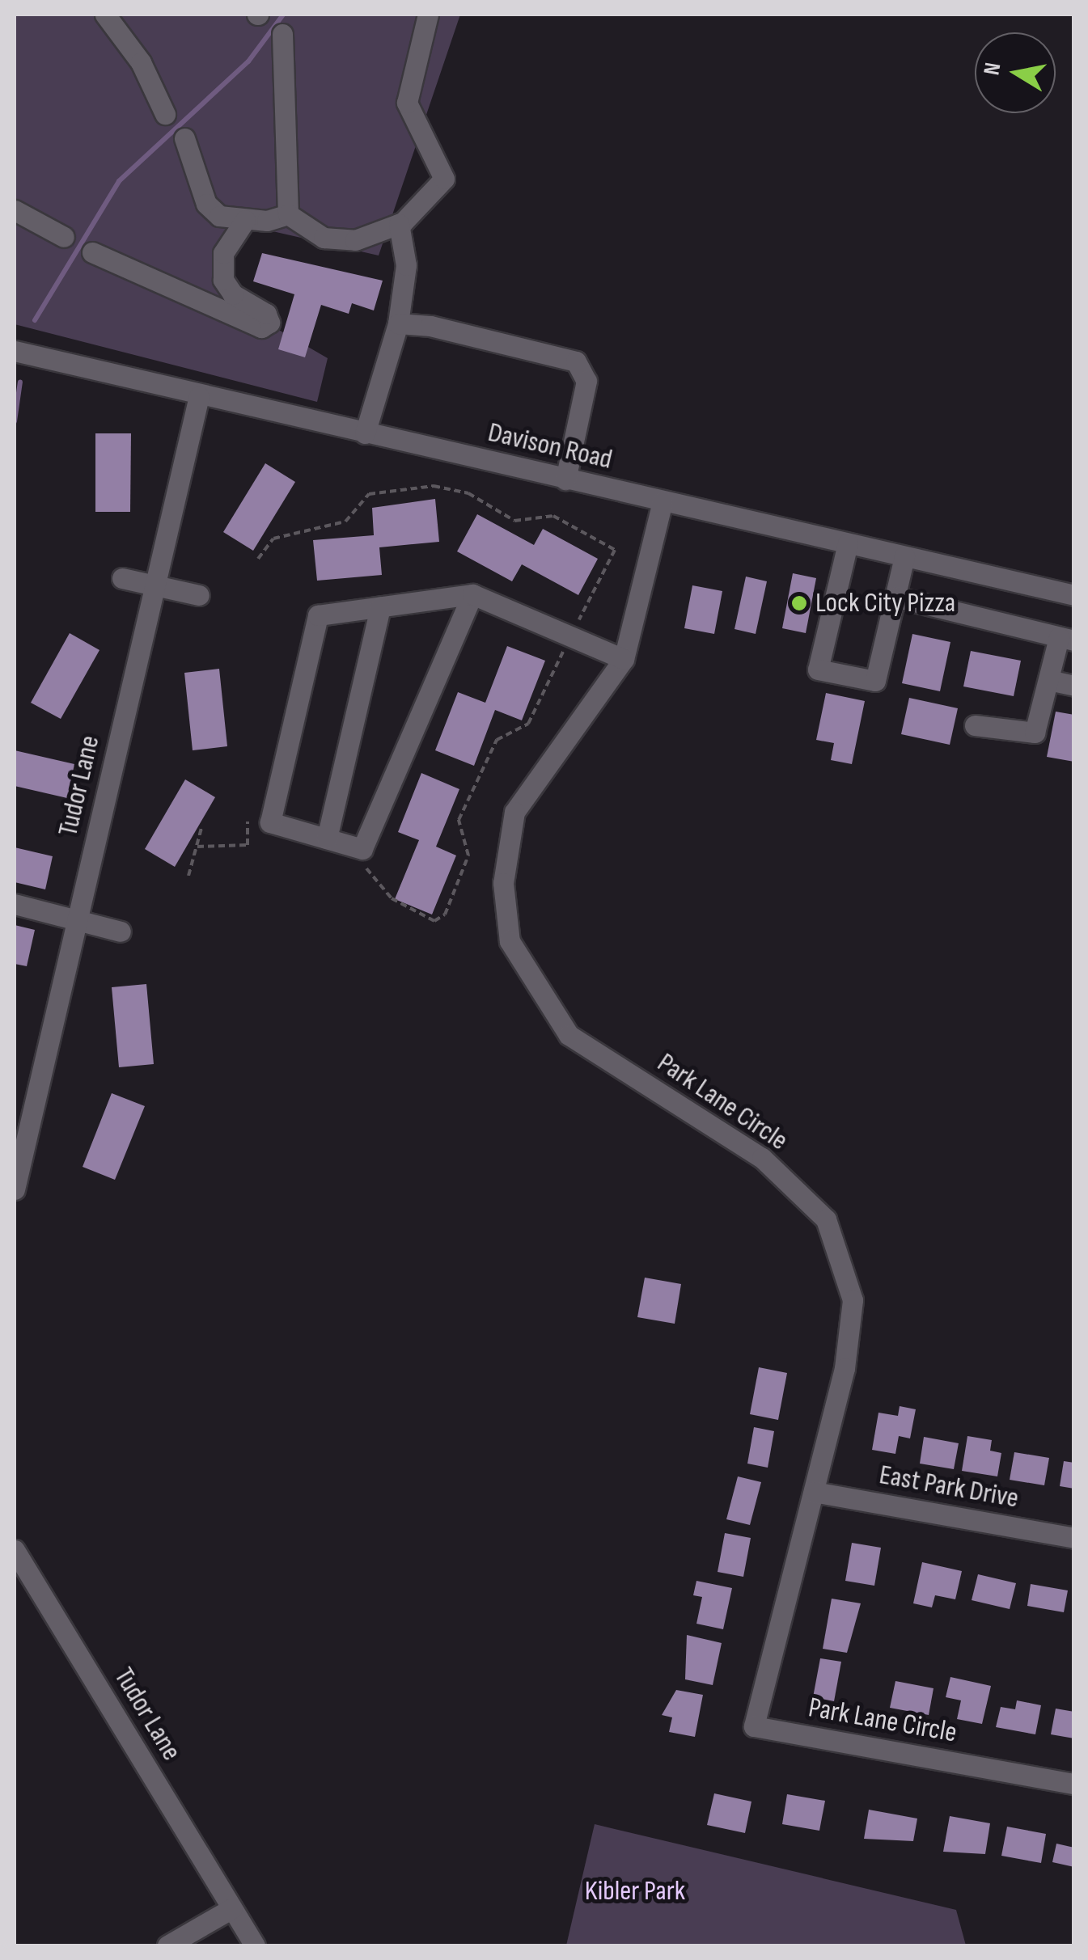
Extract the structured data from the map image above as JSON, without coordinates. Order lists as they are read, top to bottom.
{
  "streets": {
    "street": [
      "Davison Road",
      "Tudor Lane",
      "Park Lane Circle",
      "East Park Drive"
    ]
  },
  "crossings": [
    ["Davison Road", "Tudor Lane"],
    ["Davison Road", "Park Lane Circle"],
    ["Park Lane Circle", "East Park Drive"]
  ],
  "parks": ["Kibler Park"],
  "places": ["Lock City Pizza"],
  "north": "left"
}
